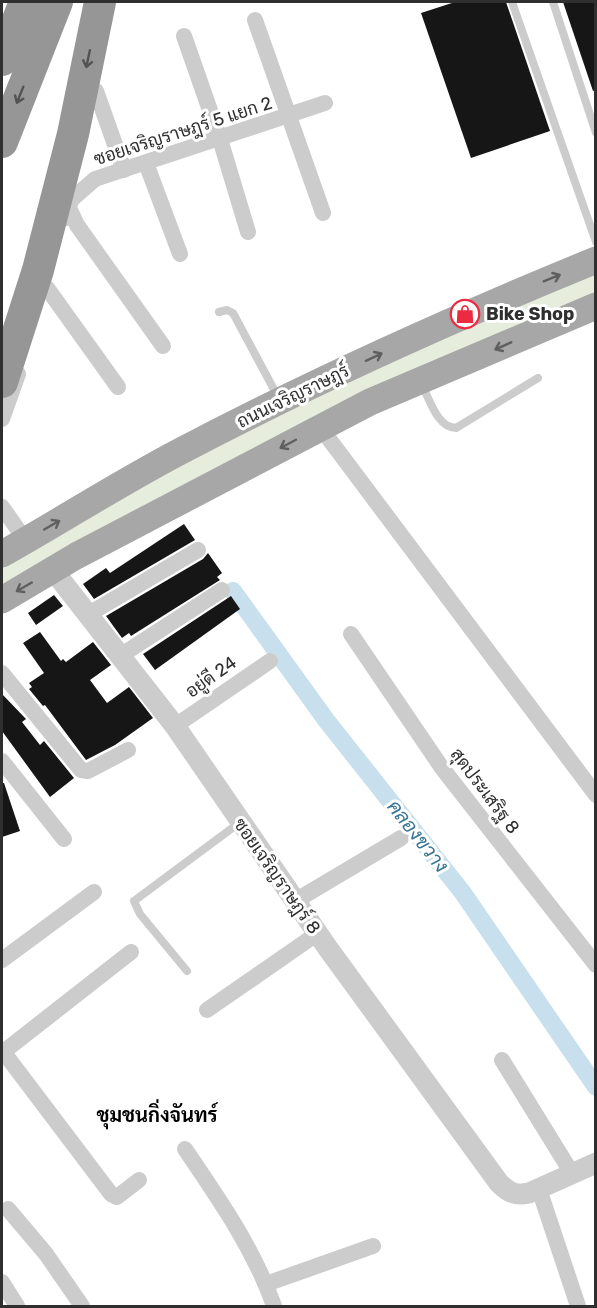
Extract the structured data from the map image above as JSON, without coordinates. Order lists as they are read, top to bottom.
{
  "streets": {
    "main road": ["ถนนเจริญราษฎร์"],
    "street": [
      "ซอยเจริญราษฎร์ 5 แยก 2",
      "อยู่ดี 24",
      "สุดประเสริฐ 8",
      "ซอยเจริญราษฎร์ 8"
    ]
  },
  "crossings": [
    ["อยู่ดี 24", "ซอยเจริญราษฎร์ 8"]
  ],
  "districts": ["ชุมชนกิ่งจันทร์"],
  "water": ["คลองขวาง"],
  "places": {
    "shop": ["Bike Shop"]
  }
}
